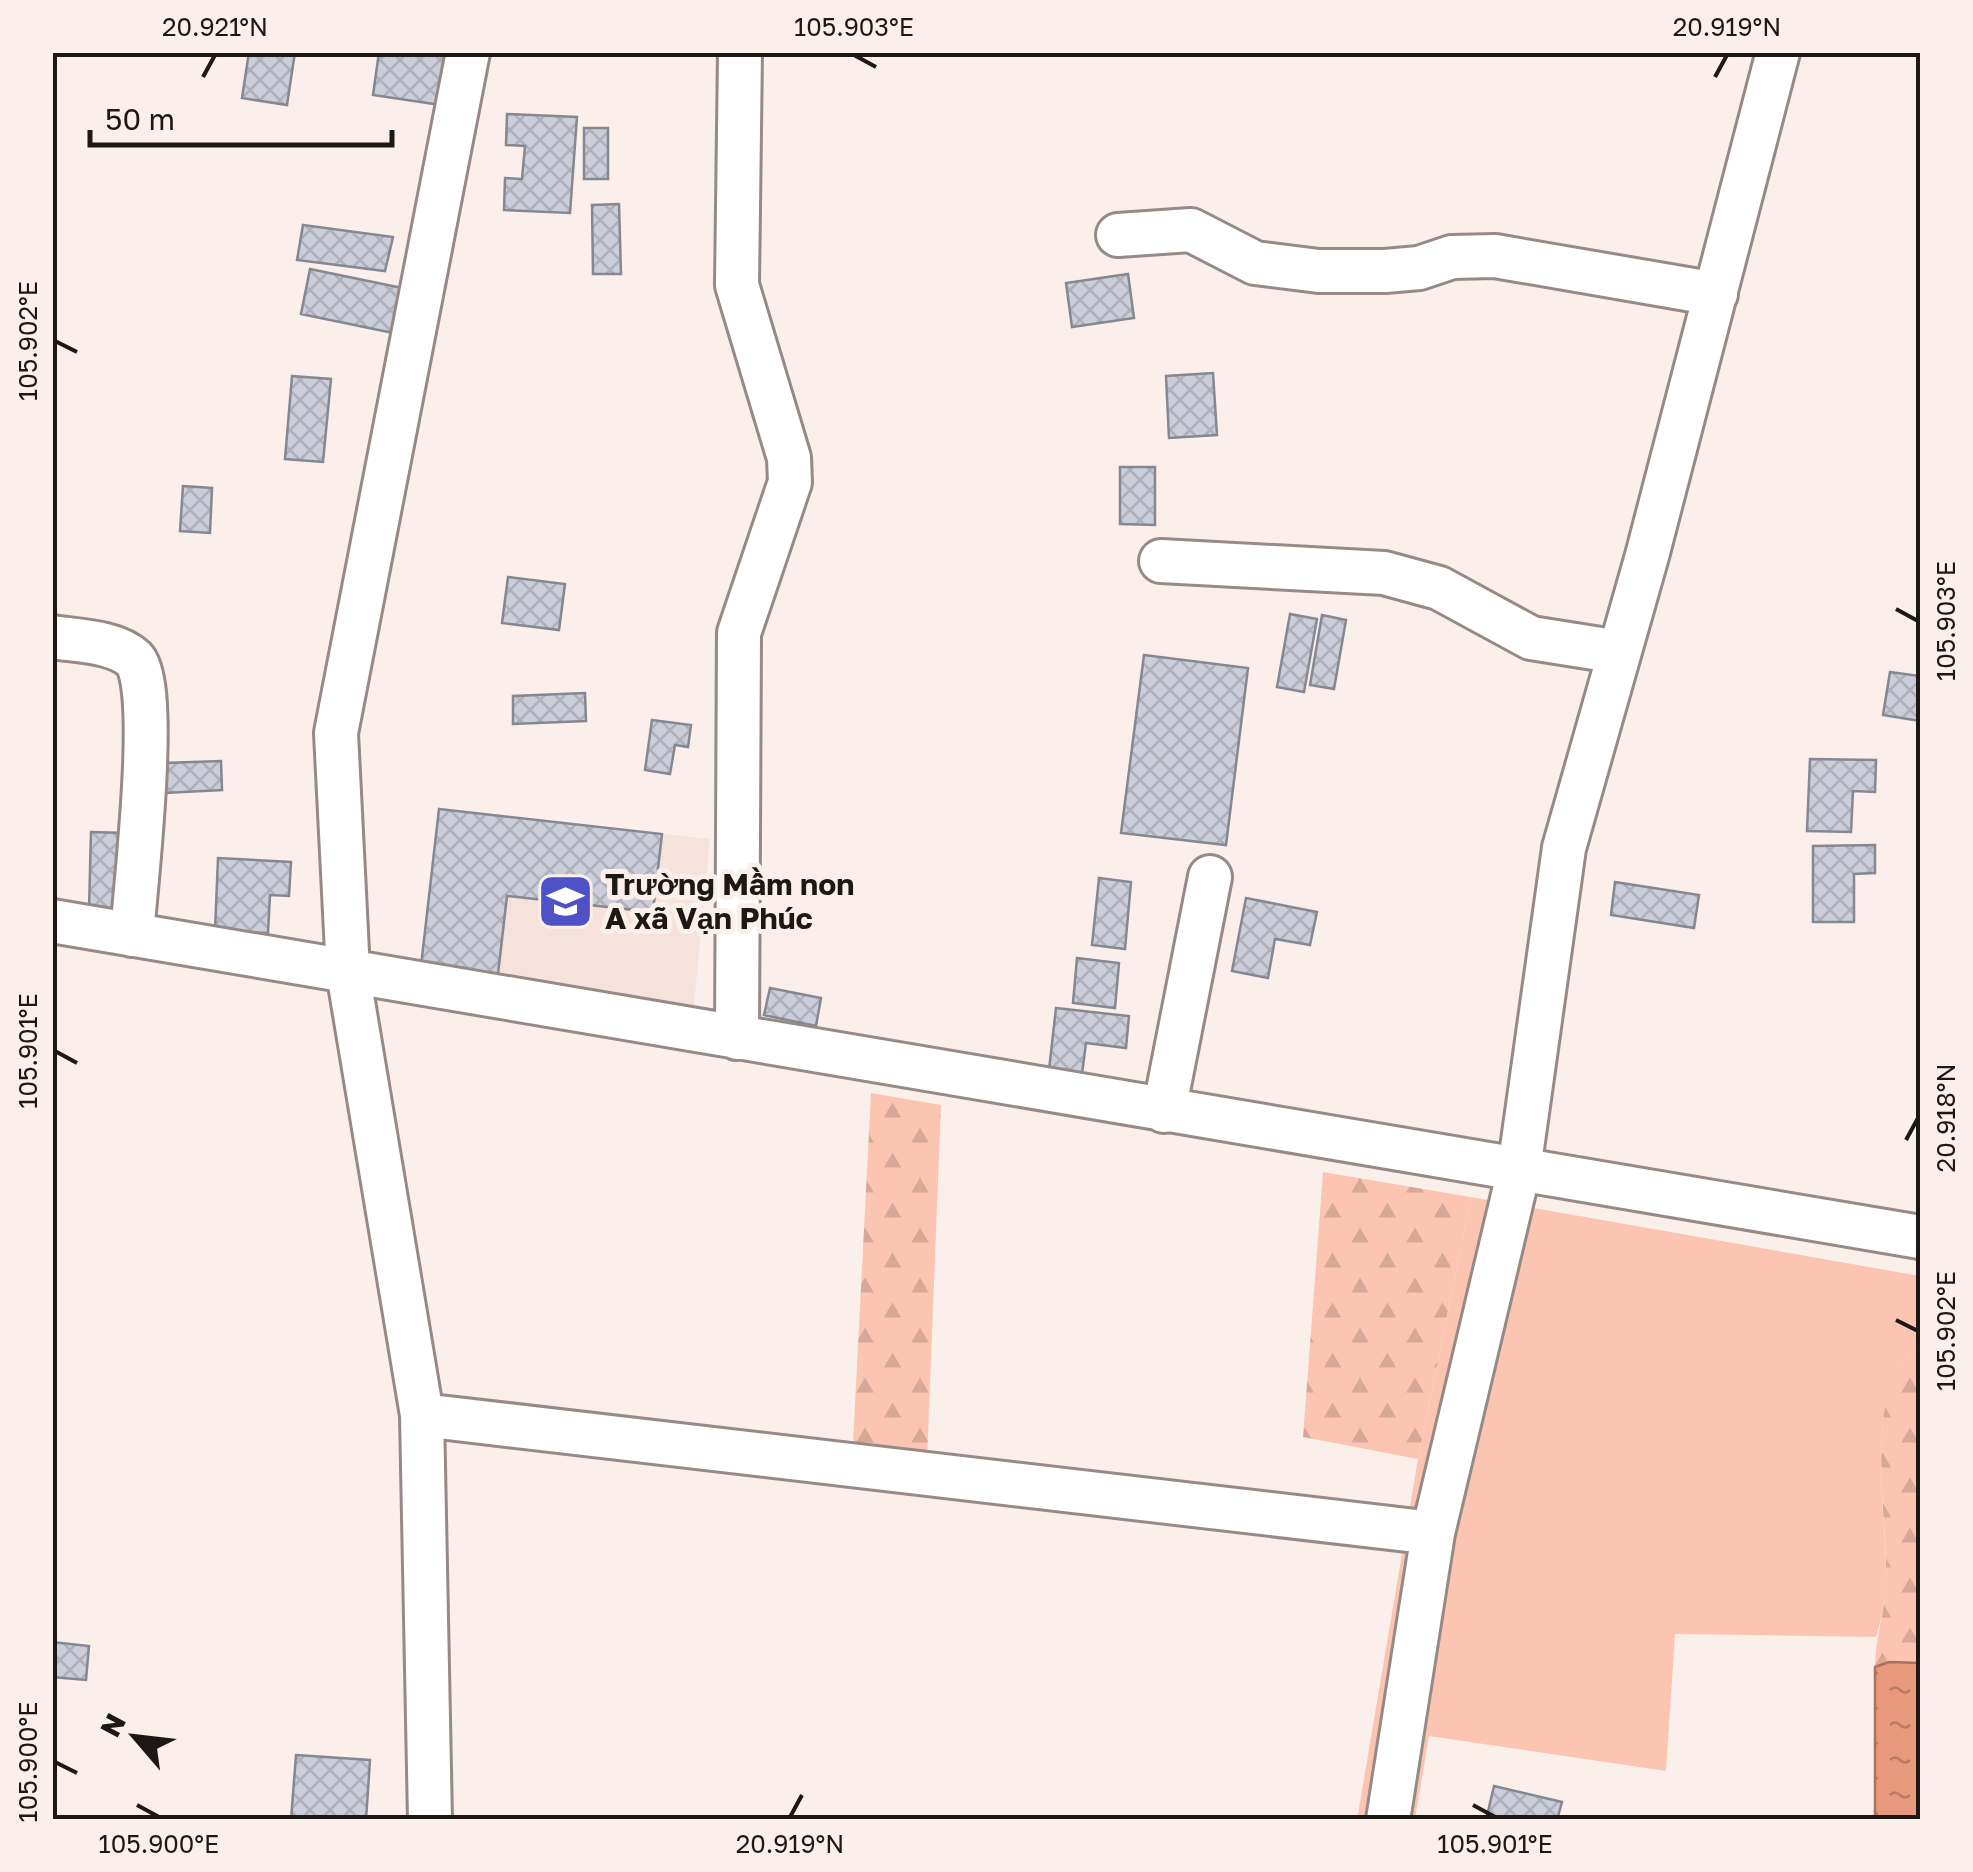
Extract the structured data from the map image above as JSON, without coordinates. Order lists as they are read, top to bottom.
{
  "places": {
    "school or university": ["Trường Mầm non A xã Vạn Phúc"]
  },
  "scale_bar": "50 m",
  "north": "top left",
  "coordinates": [
    "20.921°N",
    "105.903°E",
    "20.919°N",
    "105.902°E",
    "105.901°E",
    "20.918°N",
    "105.900°E"
  ]
}
